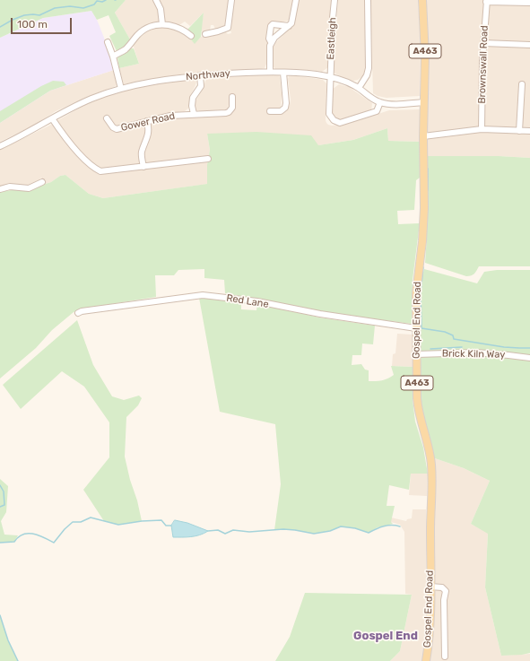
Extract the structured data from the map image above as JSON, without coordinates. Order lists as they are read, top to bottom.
{
  "streets": {
    "main road": ["A463", "Gospel End Road"],
    "street": [
      "Eastleigh",
      "Brownswall Road",
      "Northway",
      "Gower Road",
      "Red Lane",
      "Brick Kiln Way"
    ]
  },
  "crossings": [
    ["Eastleigh", "Northway"],
    ["Northway", "Gospel End Road"],
    ["Red Lane", "Gospel End Road"],
    ["Gospel End Road", "Brick Kiln Way"]
  ],
  "districts": ["Gospel End"],
  "scale_bar": "100 m"
}
